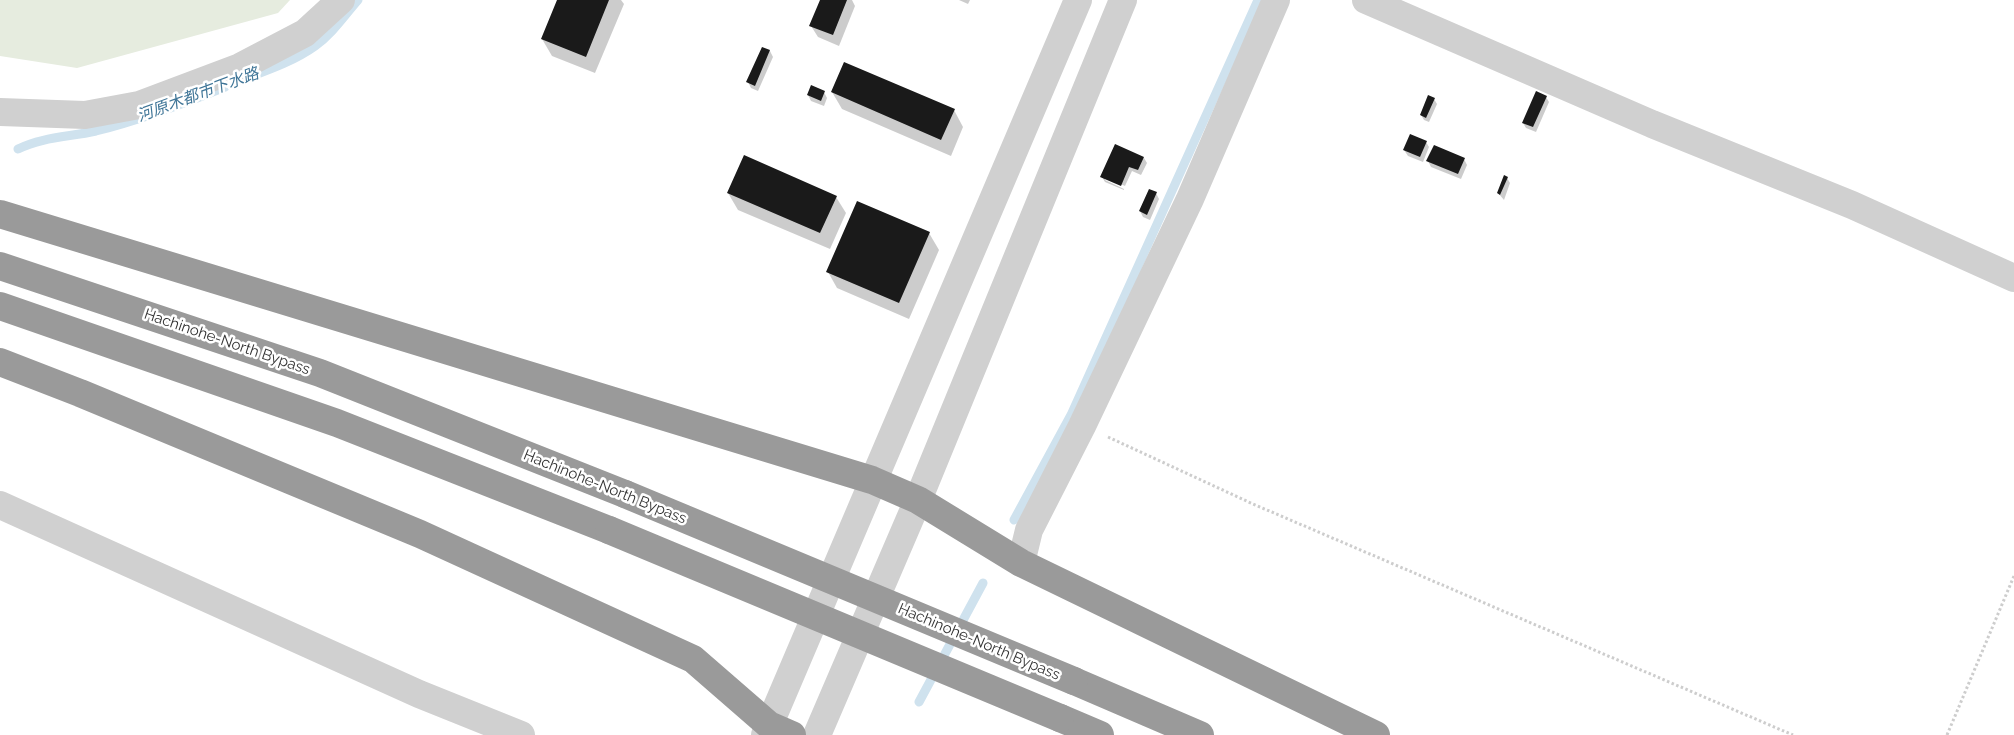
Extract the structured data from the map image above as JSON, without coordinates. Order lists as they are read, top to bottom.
{
  "streets": {
    "highway": ["Hachinohe-North Bypass"]
  },
  "water": ["河原木都市下水路"]
}
